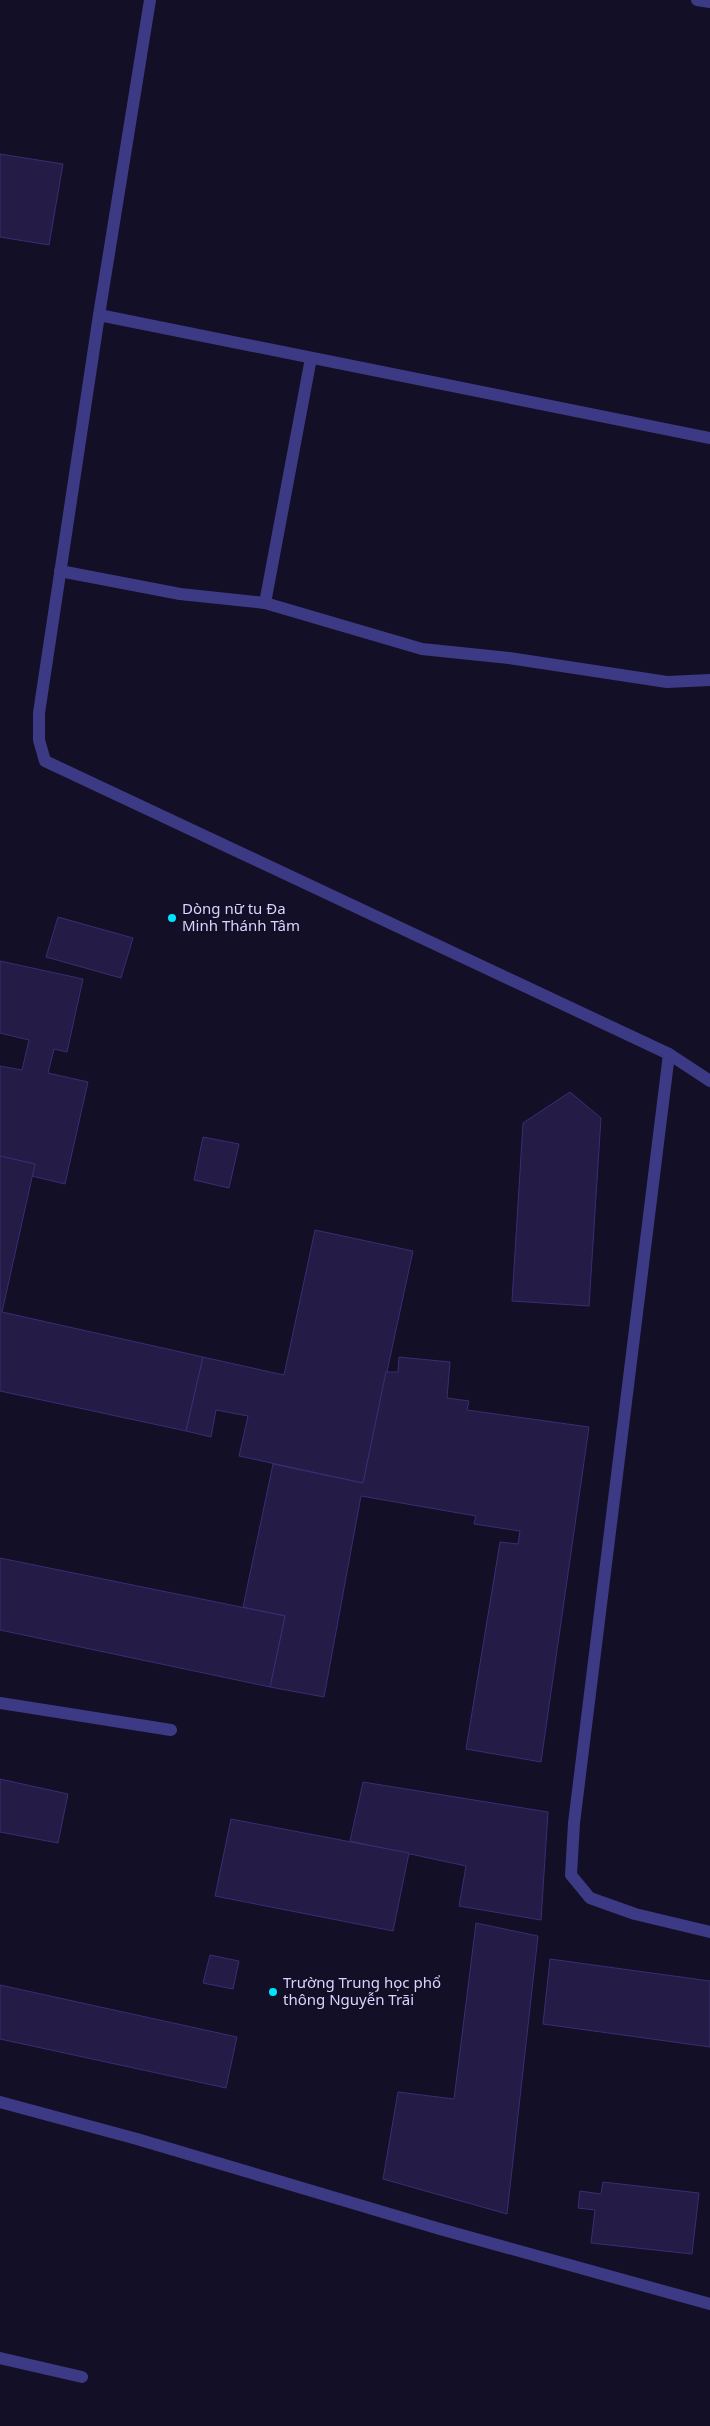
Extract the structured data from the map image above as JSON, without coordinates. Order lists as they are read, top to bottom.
{
  "places": ["Dòng nữ tu Đa Minh Thánh Tâm", "Trường Trung học phổ thông Nguyễn Trãi"]
}
